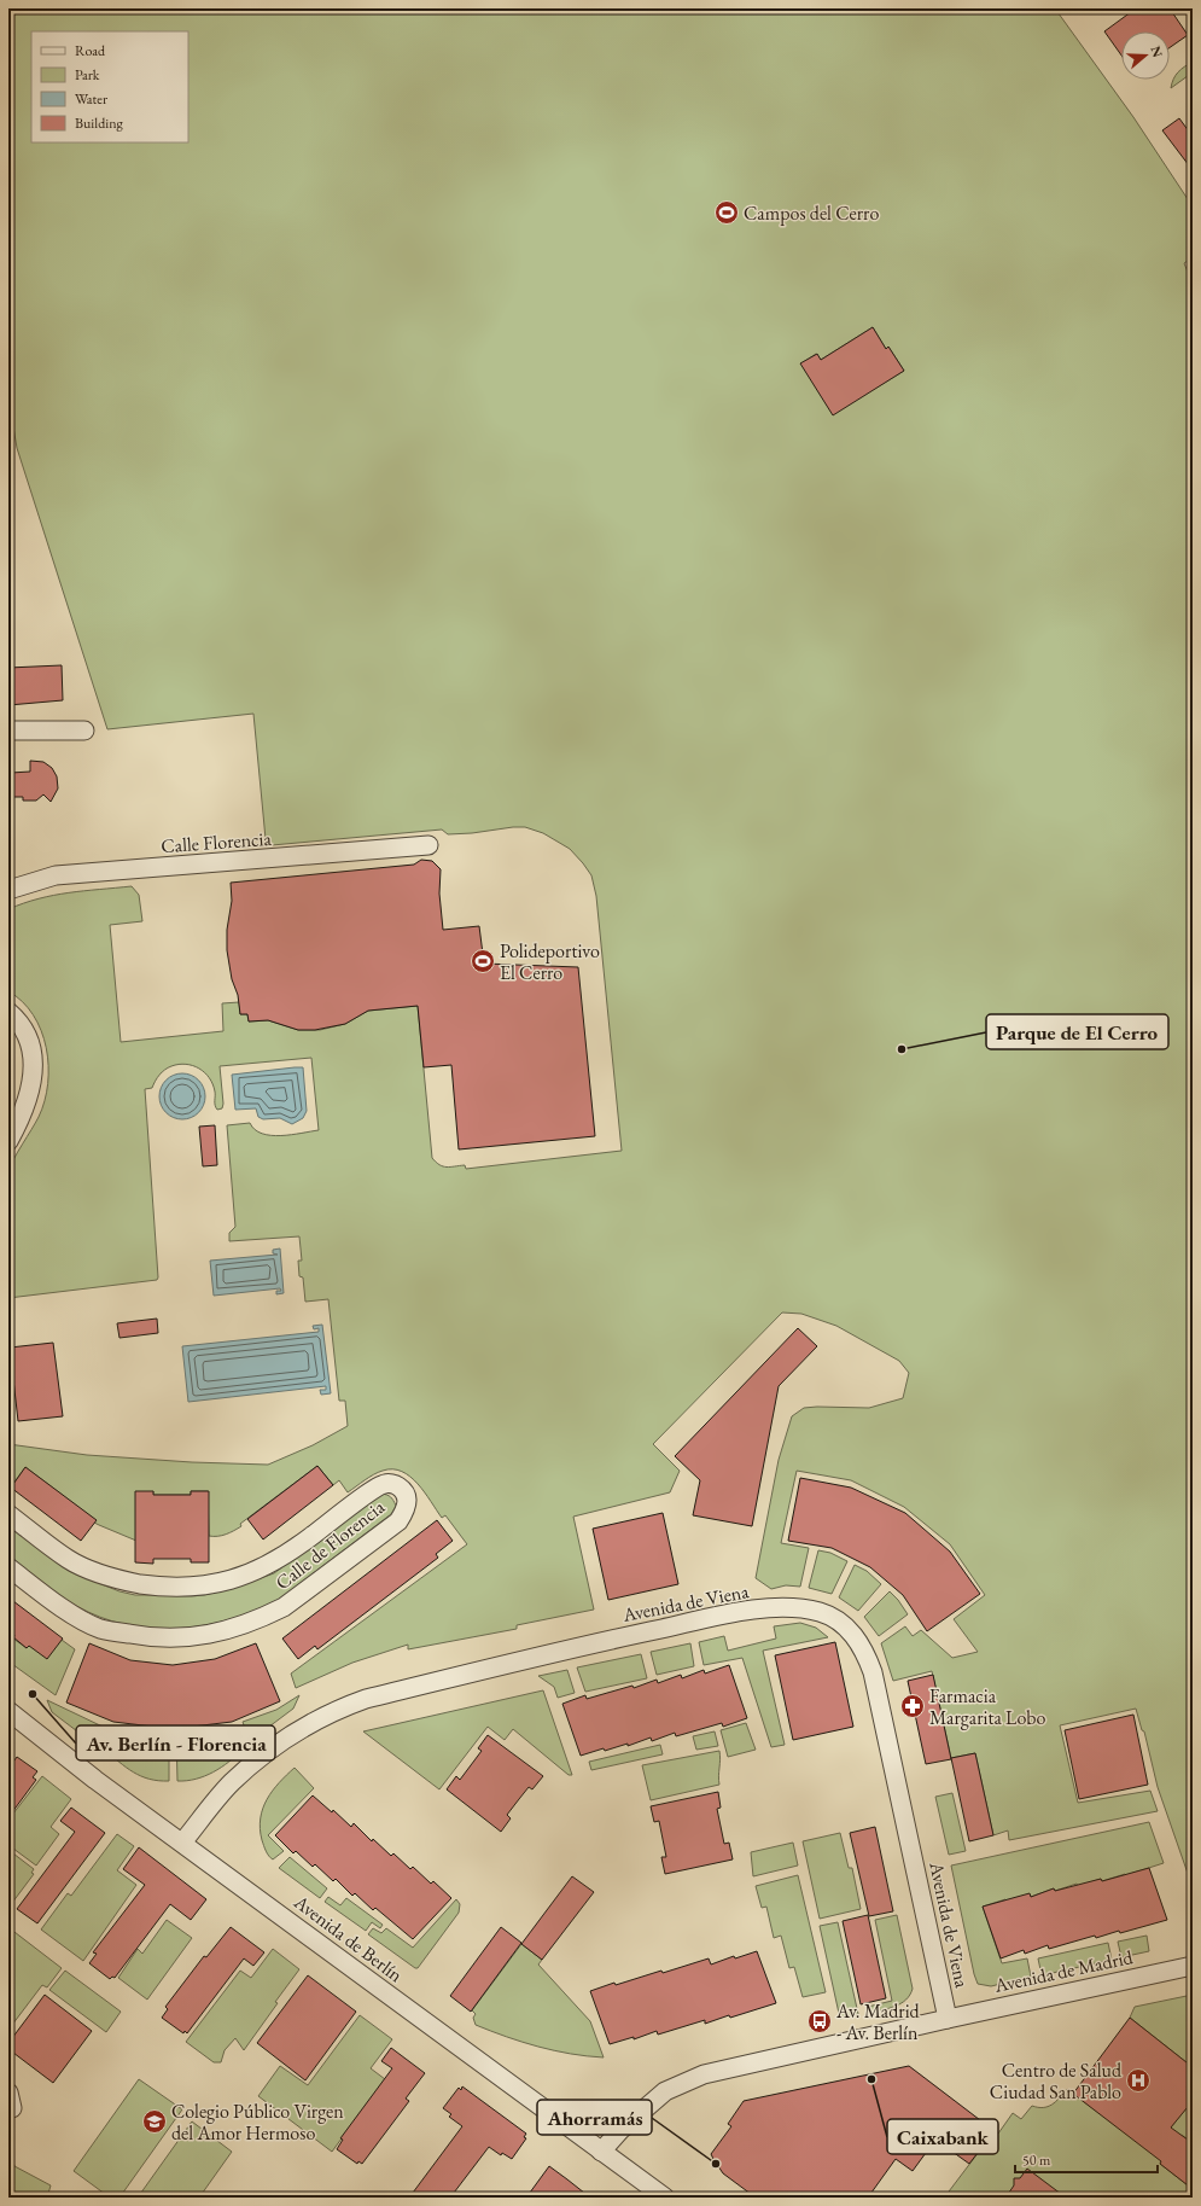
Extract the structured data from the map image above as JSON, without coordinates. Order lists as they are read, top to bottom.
{
  "streets": {
    "street": [
      "Calle Florencia",
      "Calle de Florencia",
      "Avenida de Viena",
      "Avenida de Berlín",
      "Avenida de Madrid"
    ]
  },
  "crossings": [
    ["Avenida de Viena", "Avenida de Berlín"],
    ["Avenida de Viena", "Avenida de Madrid"],
    ["Avenida de Berlín", "Avenida de Madrid"]
  ],
  "places": {
    "sports": ["Campos del Cerro", "Polideportivo El Cerro"],
    "other": [
      "Parque de El Cerro",
      "Av. Berlín - Florencia",
      "Caixabank",
      "Ahorramás"
    ],
    "pharmacy": ["Farmacia Margarita Lobo"],
    "bus stop": ["Av. Madrid - Av. Berlín"],
    "hospital": ["Centro de Salud Ciudad San Pablo"],
    "school or university": ["Colegio Público Virgen del Amor Hermoso"]
  },
  "legend": [
    "Road",
    "Park",
    "Water",
    "Building"
  ],
  "scale_bar": "50 m",
  "north": "right"
}
